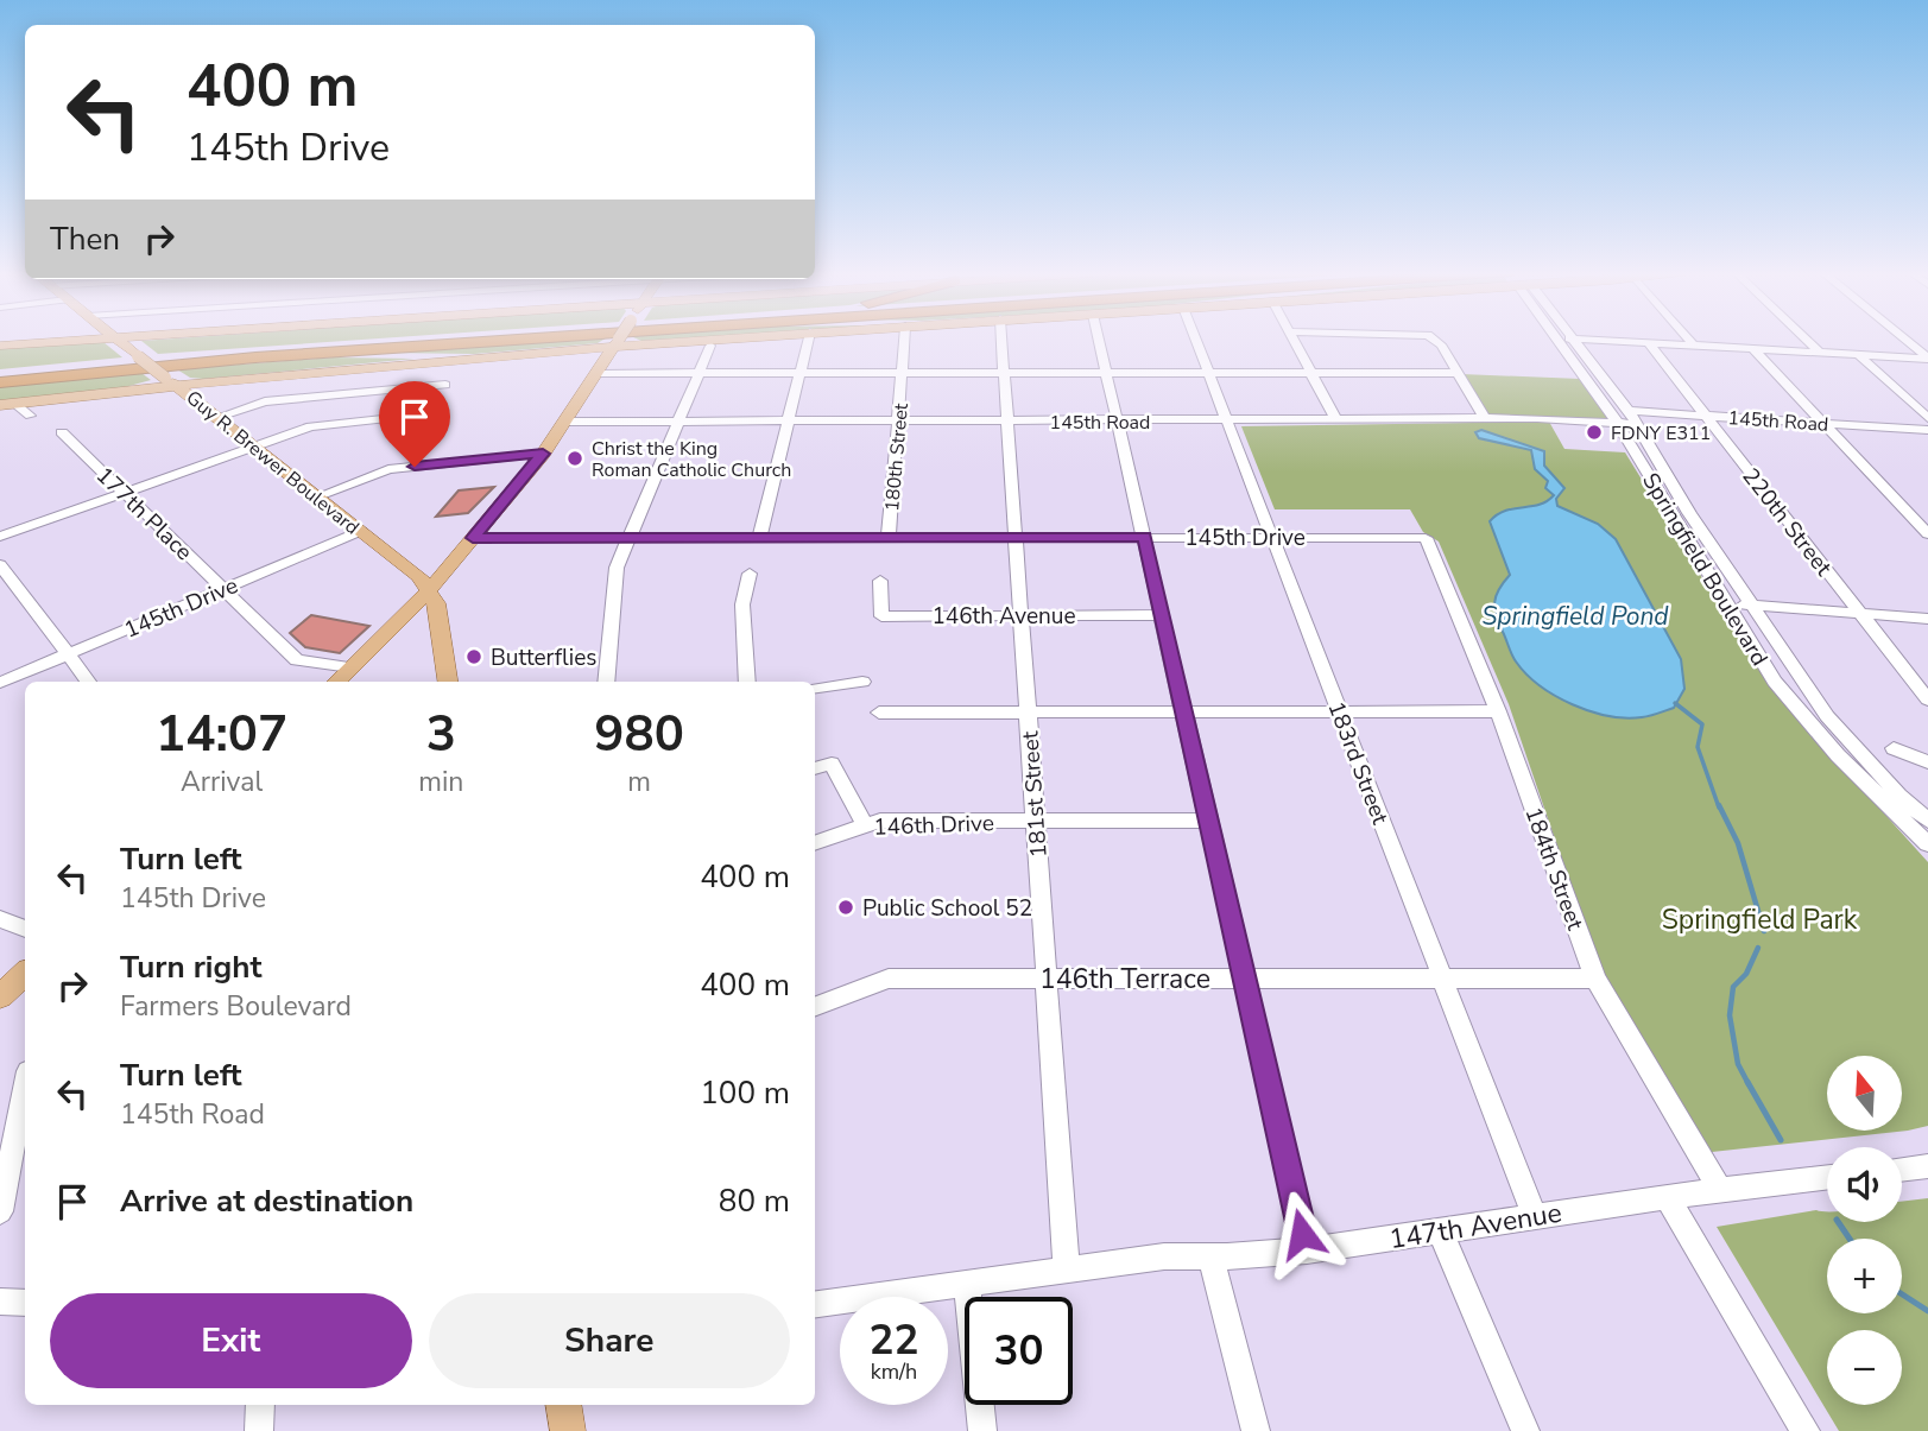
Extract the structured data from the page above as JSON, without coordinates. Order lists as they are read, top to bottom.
{
  "streets": {
    "main road": ["Guy R. Brewer Boulevard"],
    "street": [
      "145th Road",
      "180th Street",
      "177th Place",
      "220th Street",
      "145th Drive",
      "Springfield Boulevard",
      "146th Avenue",
      "183rd Street",
      "181st Street",
      "146th Drive",
      "184th Street",
      "146th Terrace",
      "147th Avenue"
    ]
  },
  "crossings": [
    ["145th Road", "180th Street"],
    ["145th Road", "220th Street"],
    ["145th Road", "Springfield Boulevard"],
    ["145th Road", "183rd Street"],
    ["145th Road", "181st Street"],
    ["180th Street", "145th Drive"],
    ["Guy R. Brewer Boulevard", "145th Drive"],
    ["177th Place", "145th Drive"],
    ["145th Drive", "183rd Street"],
    ["145th Drive", "181st Street"],
    ["145th Drive", "184th Street"],
    ["146th Avenue", "181st Street"],
    ["183rd Street", "146th Terrace"],
    ["183rd Street", "147th Avenue"],
    ["181st Street", "146th Drive"],
    ["181st Street", "146th Terrace"],
    ["181st Street", "147th Avenue"],
    ["184th Street", "146th Terrace"],
    ["184th Street", "147th Avenue"]
  ],
  "water": ["Springfield Pond"],
  "parks": ["Springfield Park"],
  "places": [
    "FDNY E311",
    "Christ the King Roman Catholic Church",
    "Butterflies",
    "Public School 52"
  ],
  "north": "top",
  "page": {
    "turn": ["400 m", "145th Drive"],
    "then": "Then",
    "eta": [
      "14:07",
      "Arrival",
      "3",
      "min",
      "980",
      "m"
    ],
    "list": [
      {
        "name": "Turn left",
        "note": "145th Drive",
        "value": "400 m"
      },
      {
        "name": "Turn right",
        "note": "Farmers Boulevard",
        "value": "400 m"
      },
      {
        "name": "Turn left",
        "note": "145th Road",
        "value": "100 m"
      },
      {
        "name": "Arrive at destination",
        "value": "80 m"
      }
    ],
    "map_buttons": ["+", "−"],
    "buttons": ["Exit", "Share"],
    "speed": "22 km/h",
    "limit": "30"
  }
}
